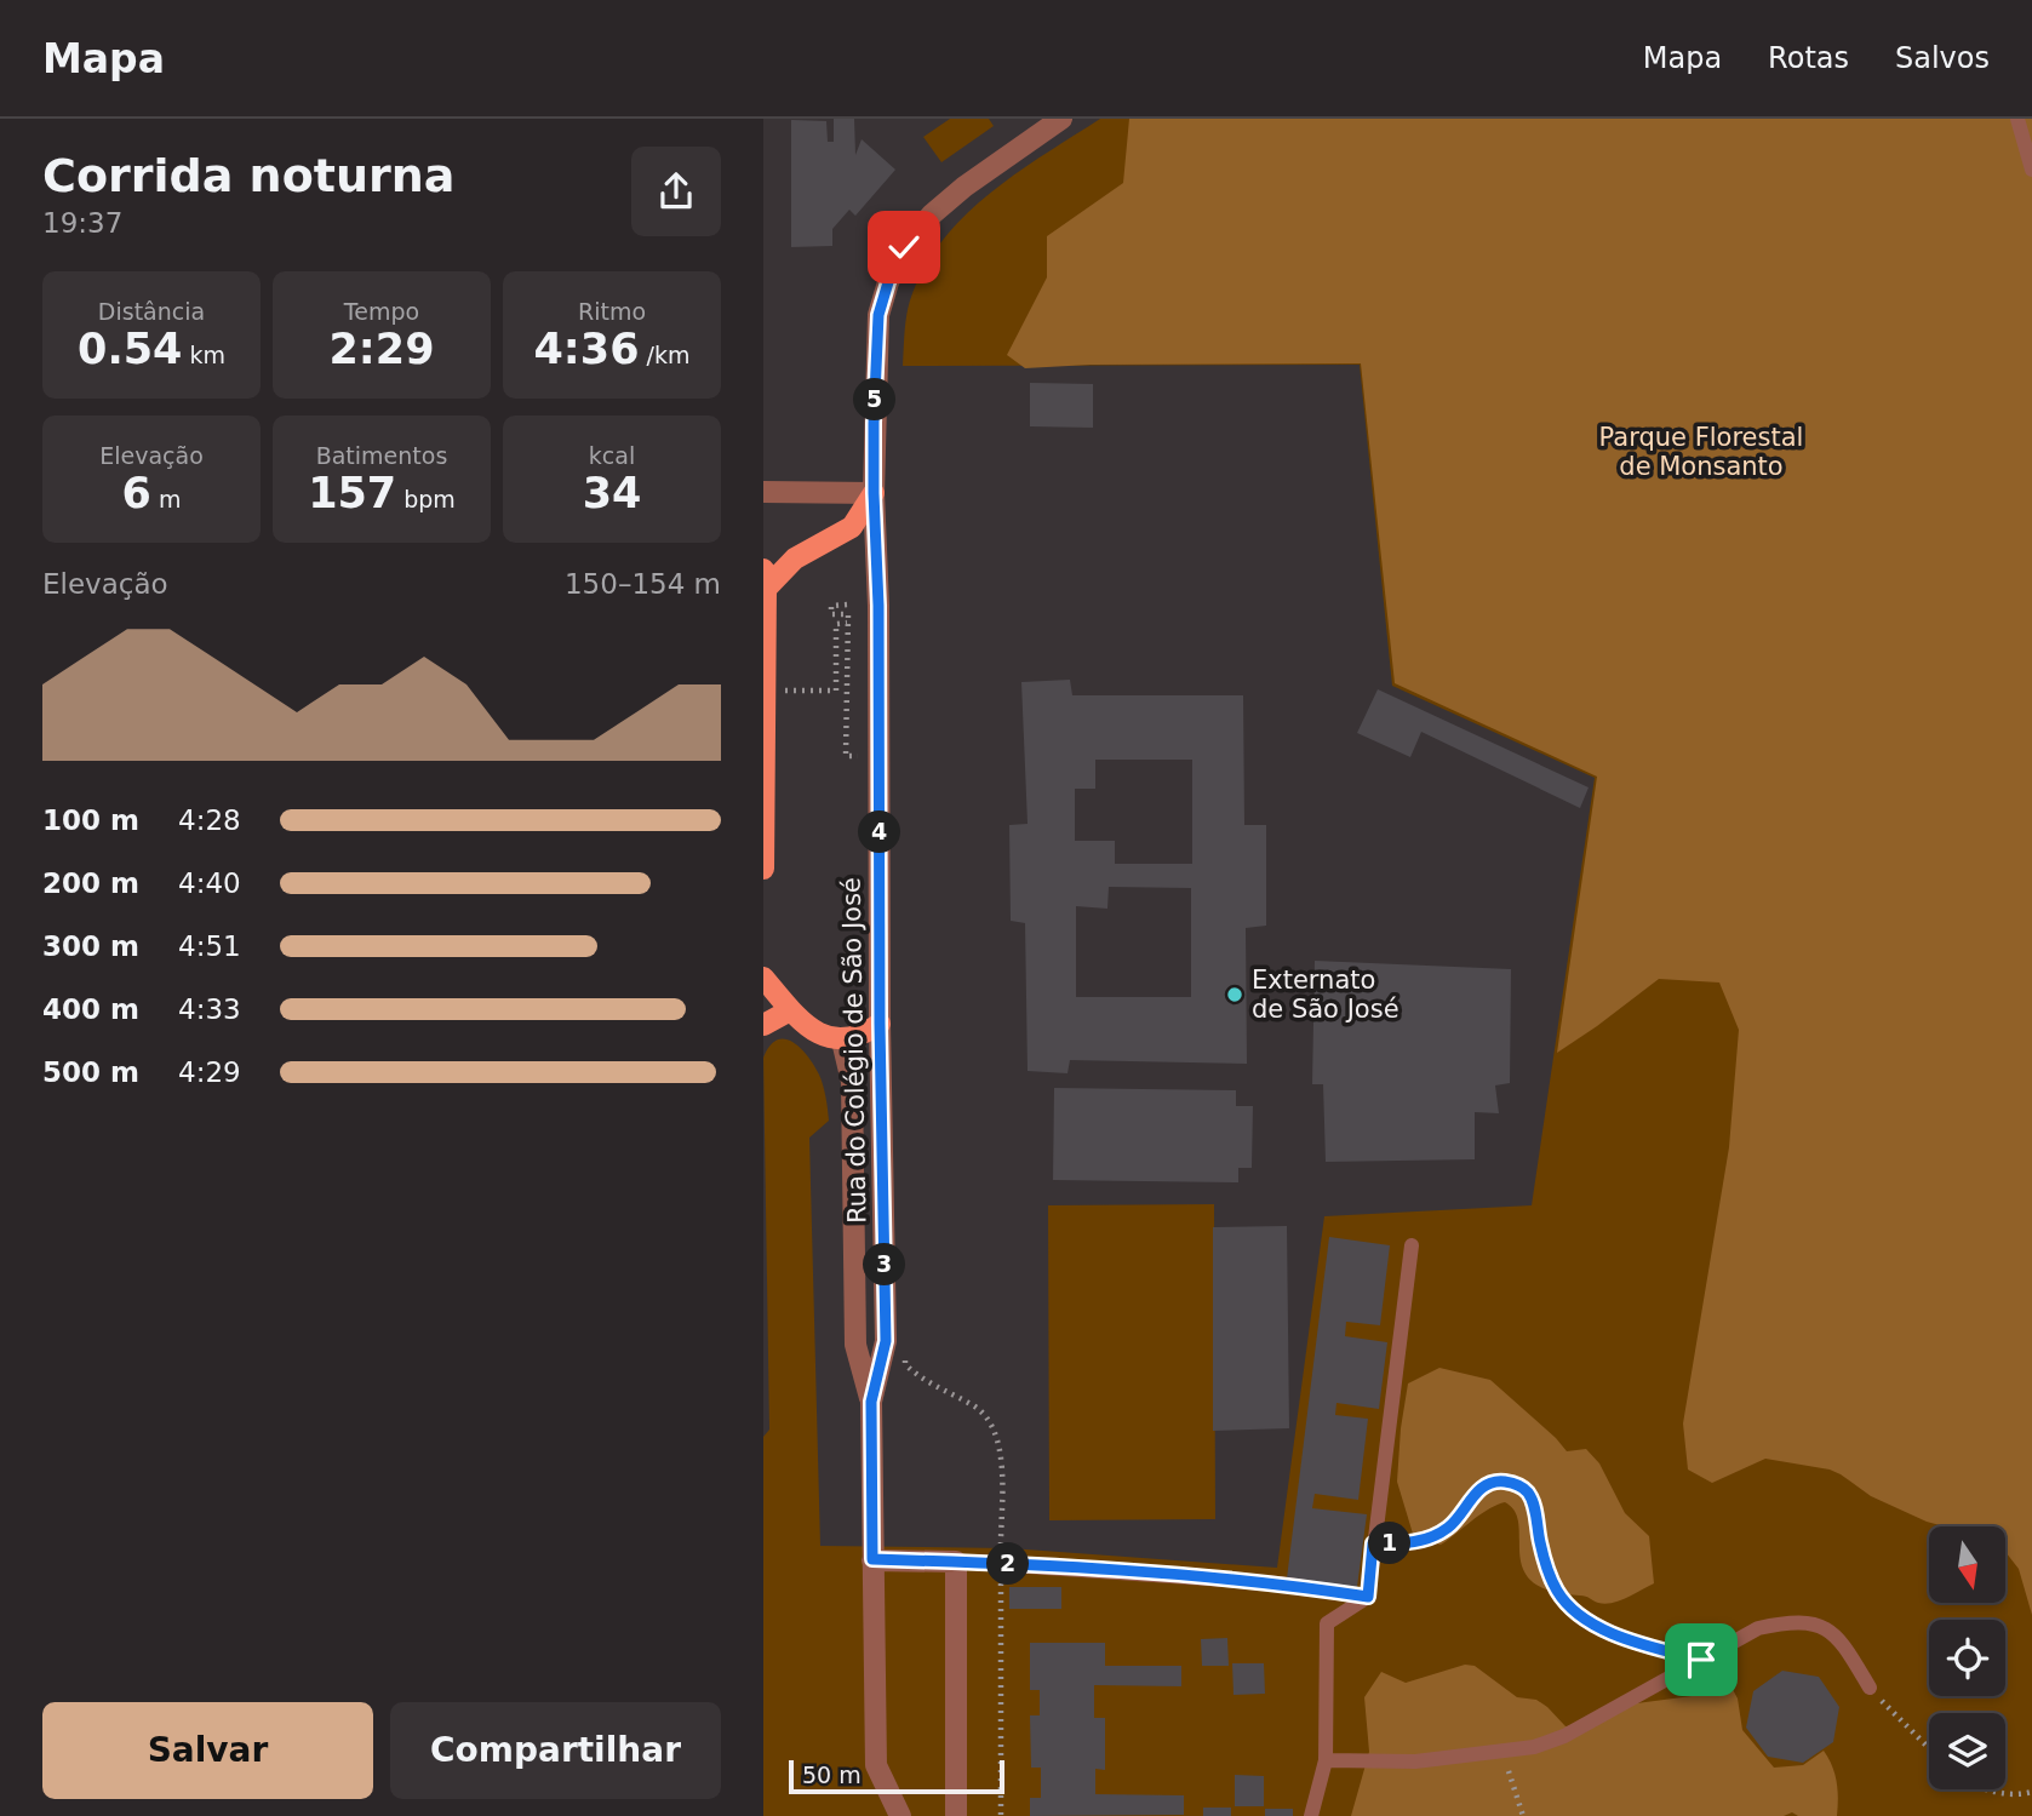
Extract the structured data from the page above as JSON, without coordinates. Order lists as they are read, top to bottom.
{
  "streets": {
    "street": ["Rua do Colégio de São José"]
  },
  "parks": ["Parque Florestal de Monsanto"],
  "places": ["Externato de São José"],
  "scale_bar": "50 m",
  "north": "bottom",
  "page": {
    "header": "Mapa",
    "nav": ["Mapa", "Rotas", "Salvos"],
    "heading": ["Corrida noturna", "19:37"],
    "stats": [
      ["Distância", "0.54 km"],
      ["Tempo", "2:29"],
      ["Ritmo", "4:36 /km"],
      ["Elevação", "6 m"],
      ["Batimentos", "157 bpm"],
      ["kcal", "34"]
    ],
    "pins": [
      "5",
      "4",
      "3",
      "1",
      "2"
    ],
    "chart": ["Elevação", "150–154 m"],
    "list": [
      {
        "name": "100 m",
        "note": "4:28"
      },
      {
        "name": "200 m",
        "note": "4:40"
      },
      {
        "name": "300 m",
        "note": "4:51"
      },
      {
        "name": "400 m",
        "note": "4:33"
      },
      {
        "name": "500 m",
        "note": "4:29"
      }
    ],
    "buttons": ["Salvar", "Compartilhar"],
    "scale": "50 m"
  }
}
